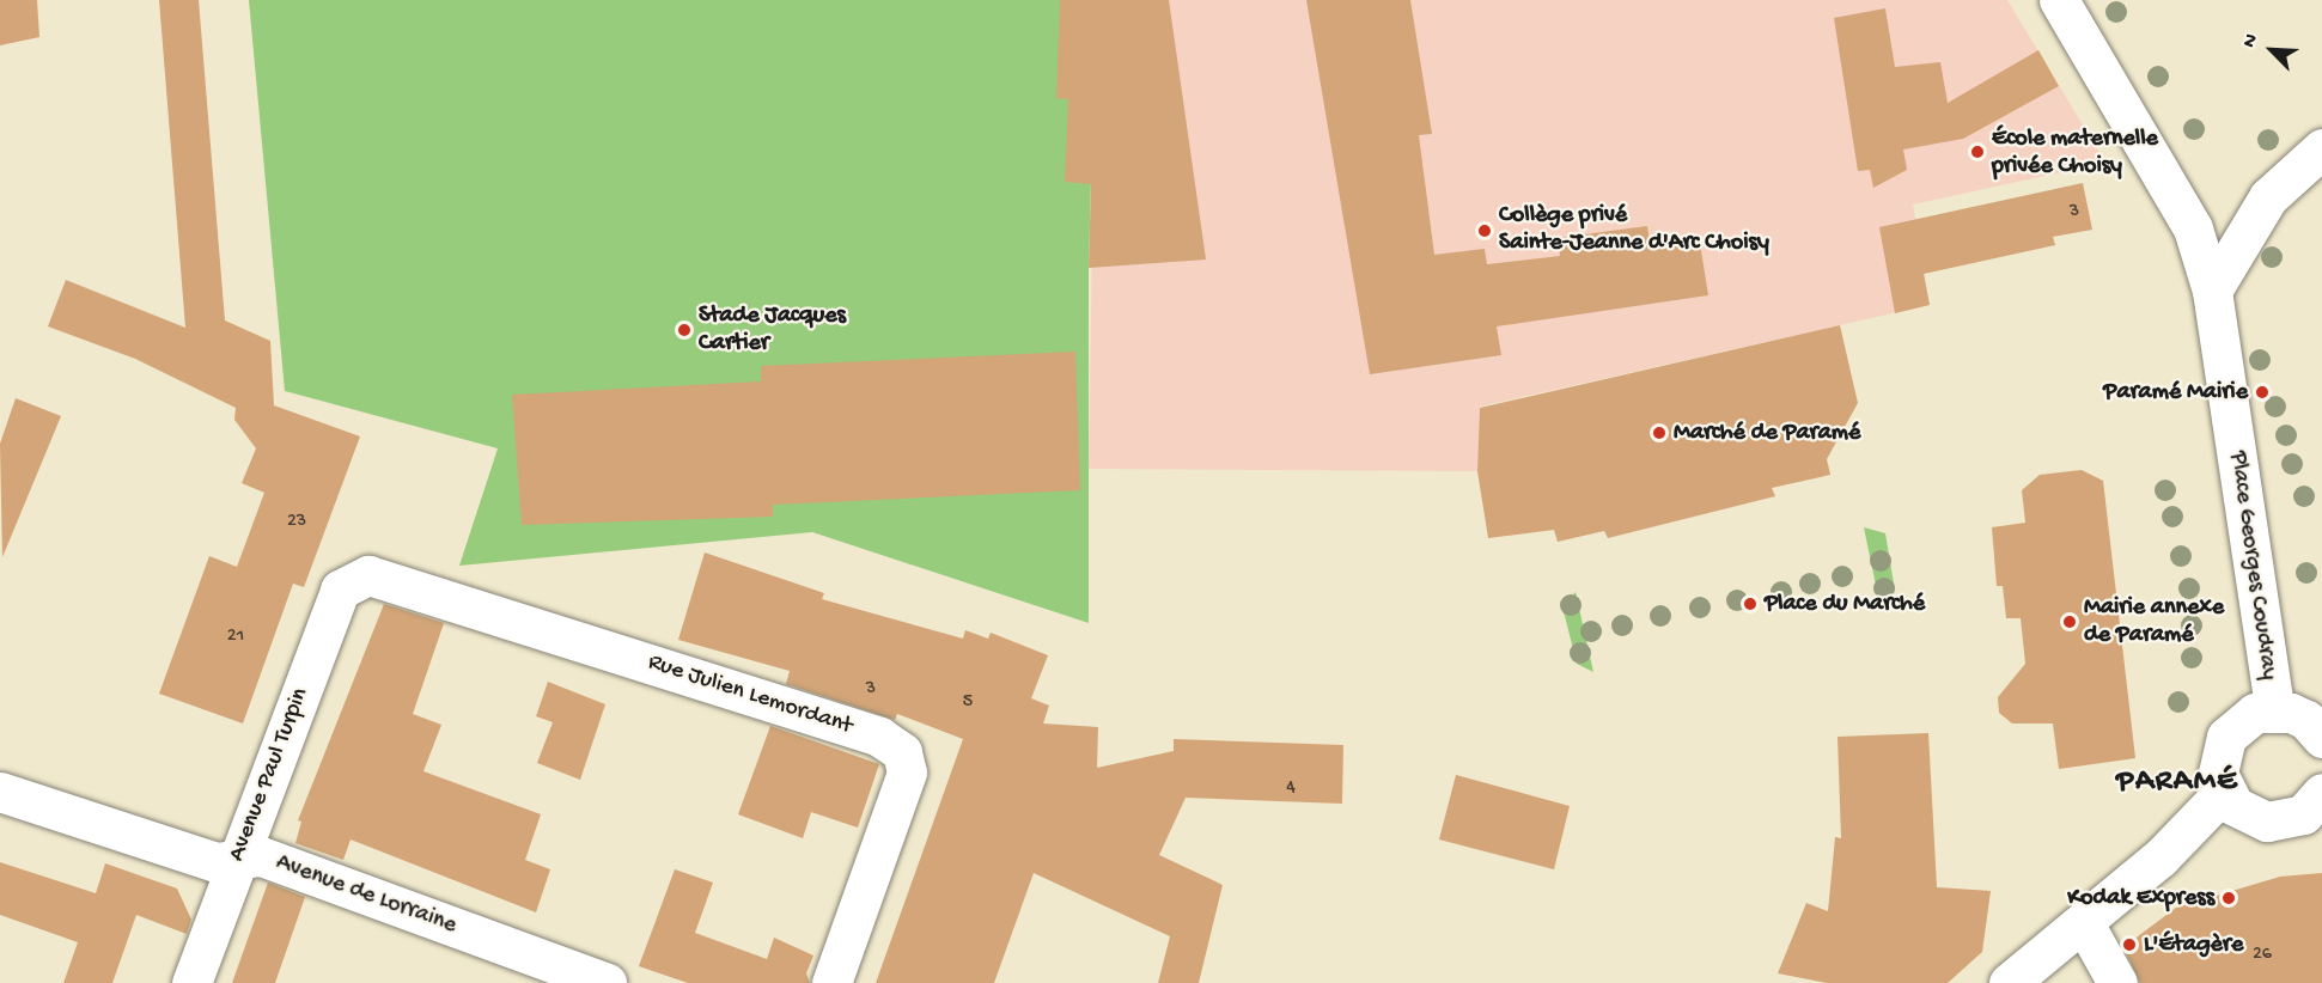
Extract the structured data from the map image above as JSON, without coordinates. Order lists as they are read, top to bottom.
{
  "streets": {
    "street": [
      "Place Georges Coudray",
      "Rue Julien Lemordant",
      "Avenue Paul Turpin",
      "Avenue de Lorraine"
    ]
  },
  "crossings": [
    ["Rue Julien Lemordant", "Avenue Paul Turpin"],
    ["Avenue Paul Turpin", "Avenue de Lorraine"]
  ],
  "districts": ["PARAMÉ"],
  "places": [
    "École maternelle privée Choisy",
    "Collège privé Sainte-Jeanne d'Arc Choisy",
    "Stade Jacques Cartier",
    "Paramé Mairie",
    "Marché de Paramé",
    "Place du Marché",
    "Mairie annexe de Paramé",
    "Kodak Express",
    "L'Étagère"
  ],
  "house_numbers": [
    "3",
    "23",
    "21",
    "3",
    "5",
    "4",
    "26"
  ],
  "north": "top left"
}
